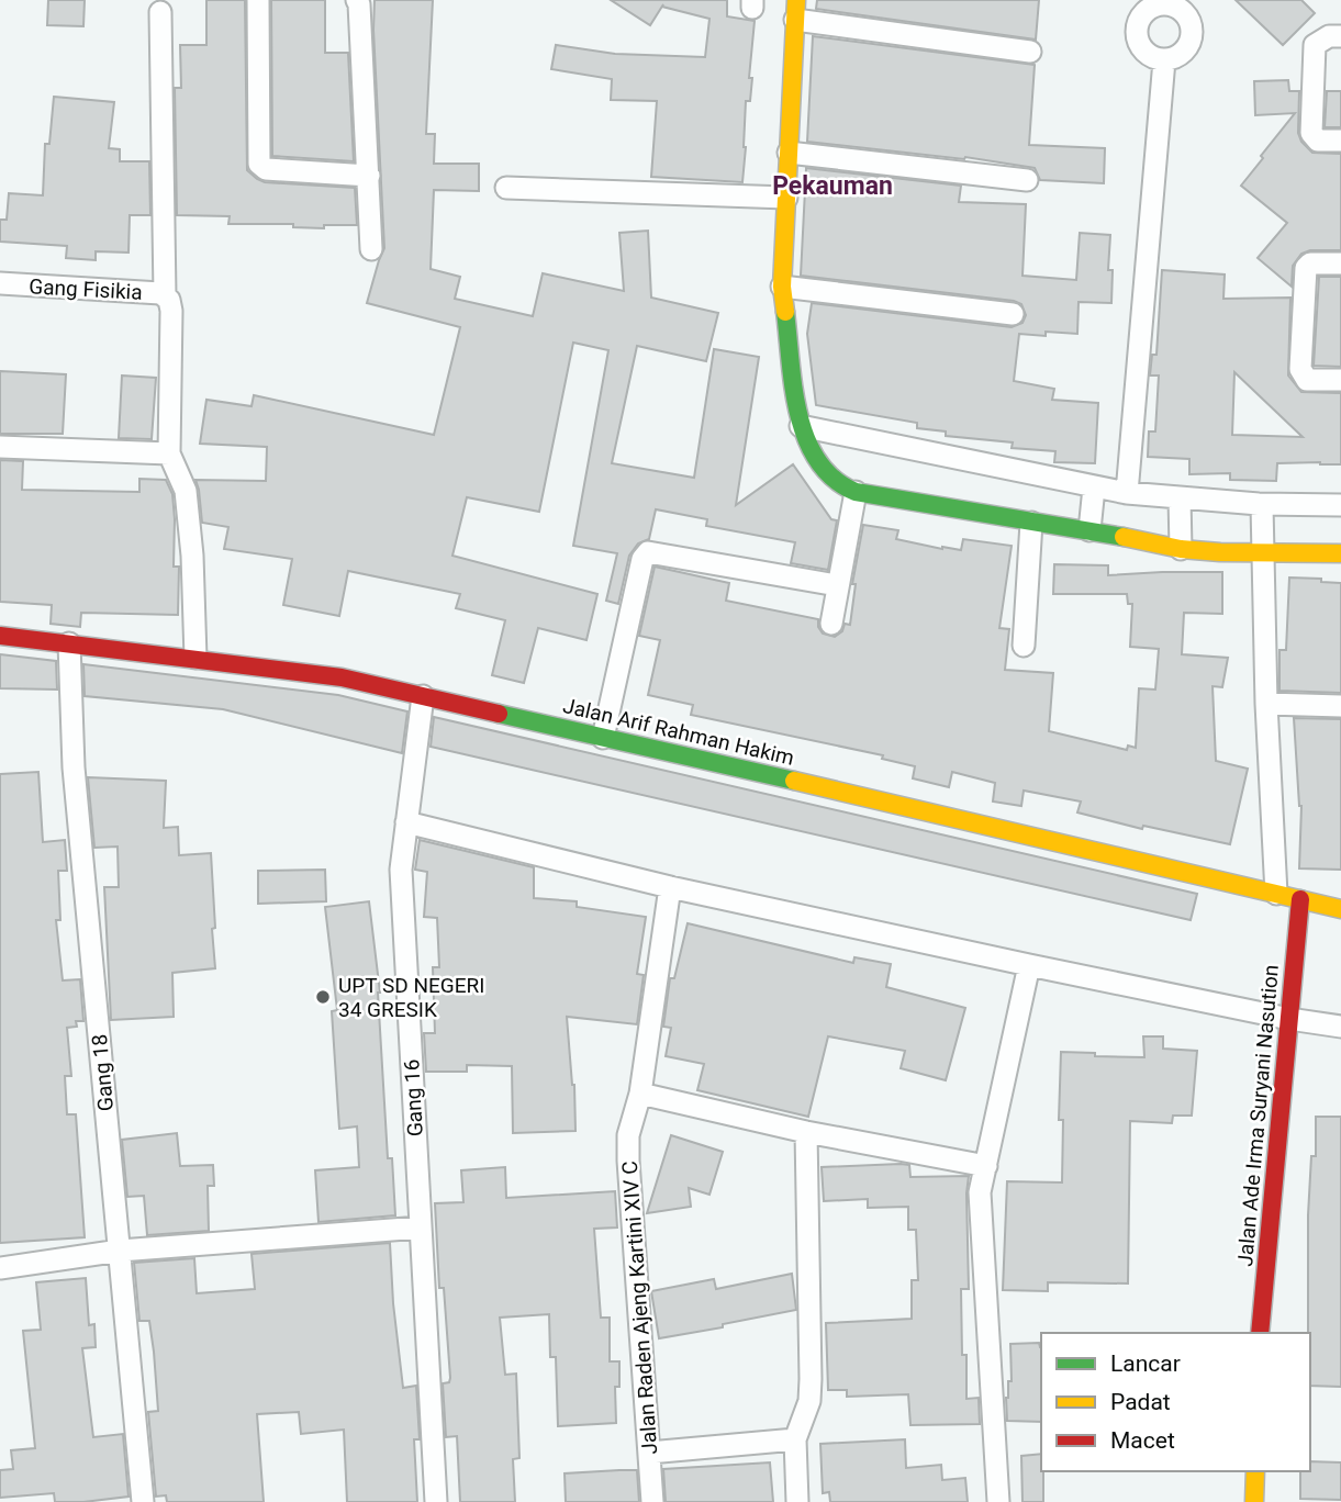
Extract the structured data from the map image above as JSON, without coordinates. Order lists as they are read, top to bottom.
{
  "streets": {
    "street": [
      "Gang Fisikia",
      "Jalan Arif Rahman Hakim",
      "Gang 18",
      "Gang 16",
      "Jalan Ade Irma Suryani Nasution",
      "Jalan Raden Ajeng Kartini XIV C"
    ]
  },
  "crossings": [
    ["Jalan Arif Rahman Hakim", "Gang 18"],
    ["Jalan Arif Rahman Hakim", "Gang 16"],
    ["Jalan Arif Rahman Hakim", "Jalan Ade Irma Suryani Nasution"]
  ],
  "districts": ["Pekauman"],
  "places": ["UPT SD NEGERI 34 GRESIK"],
  "legend": ["Lancar", "Padat", "Macet"]
}
